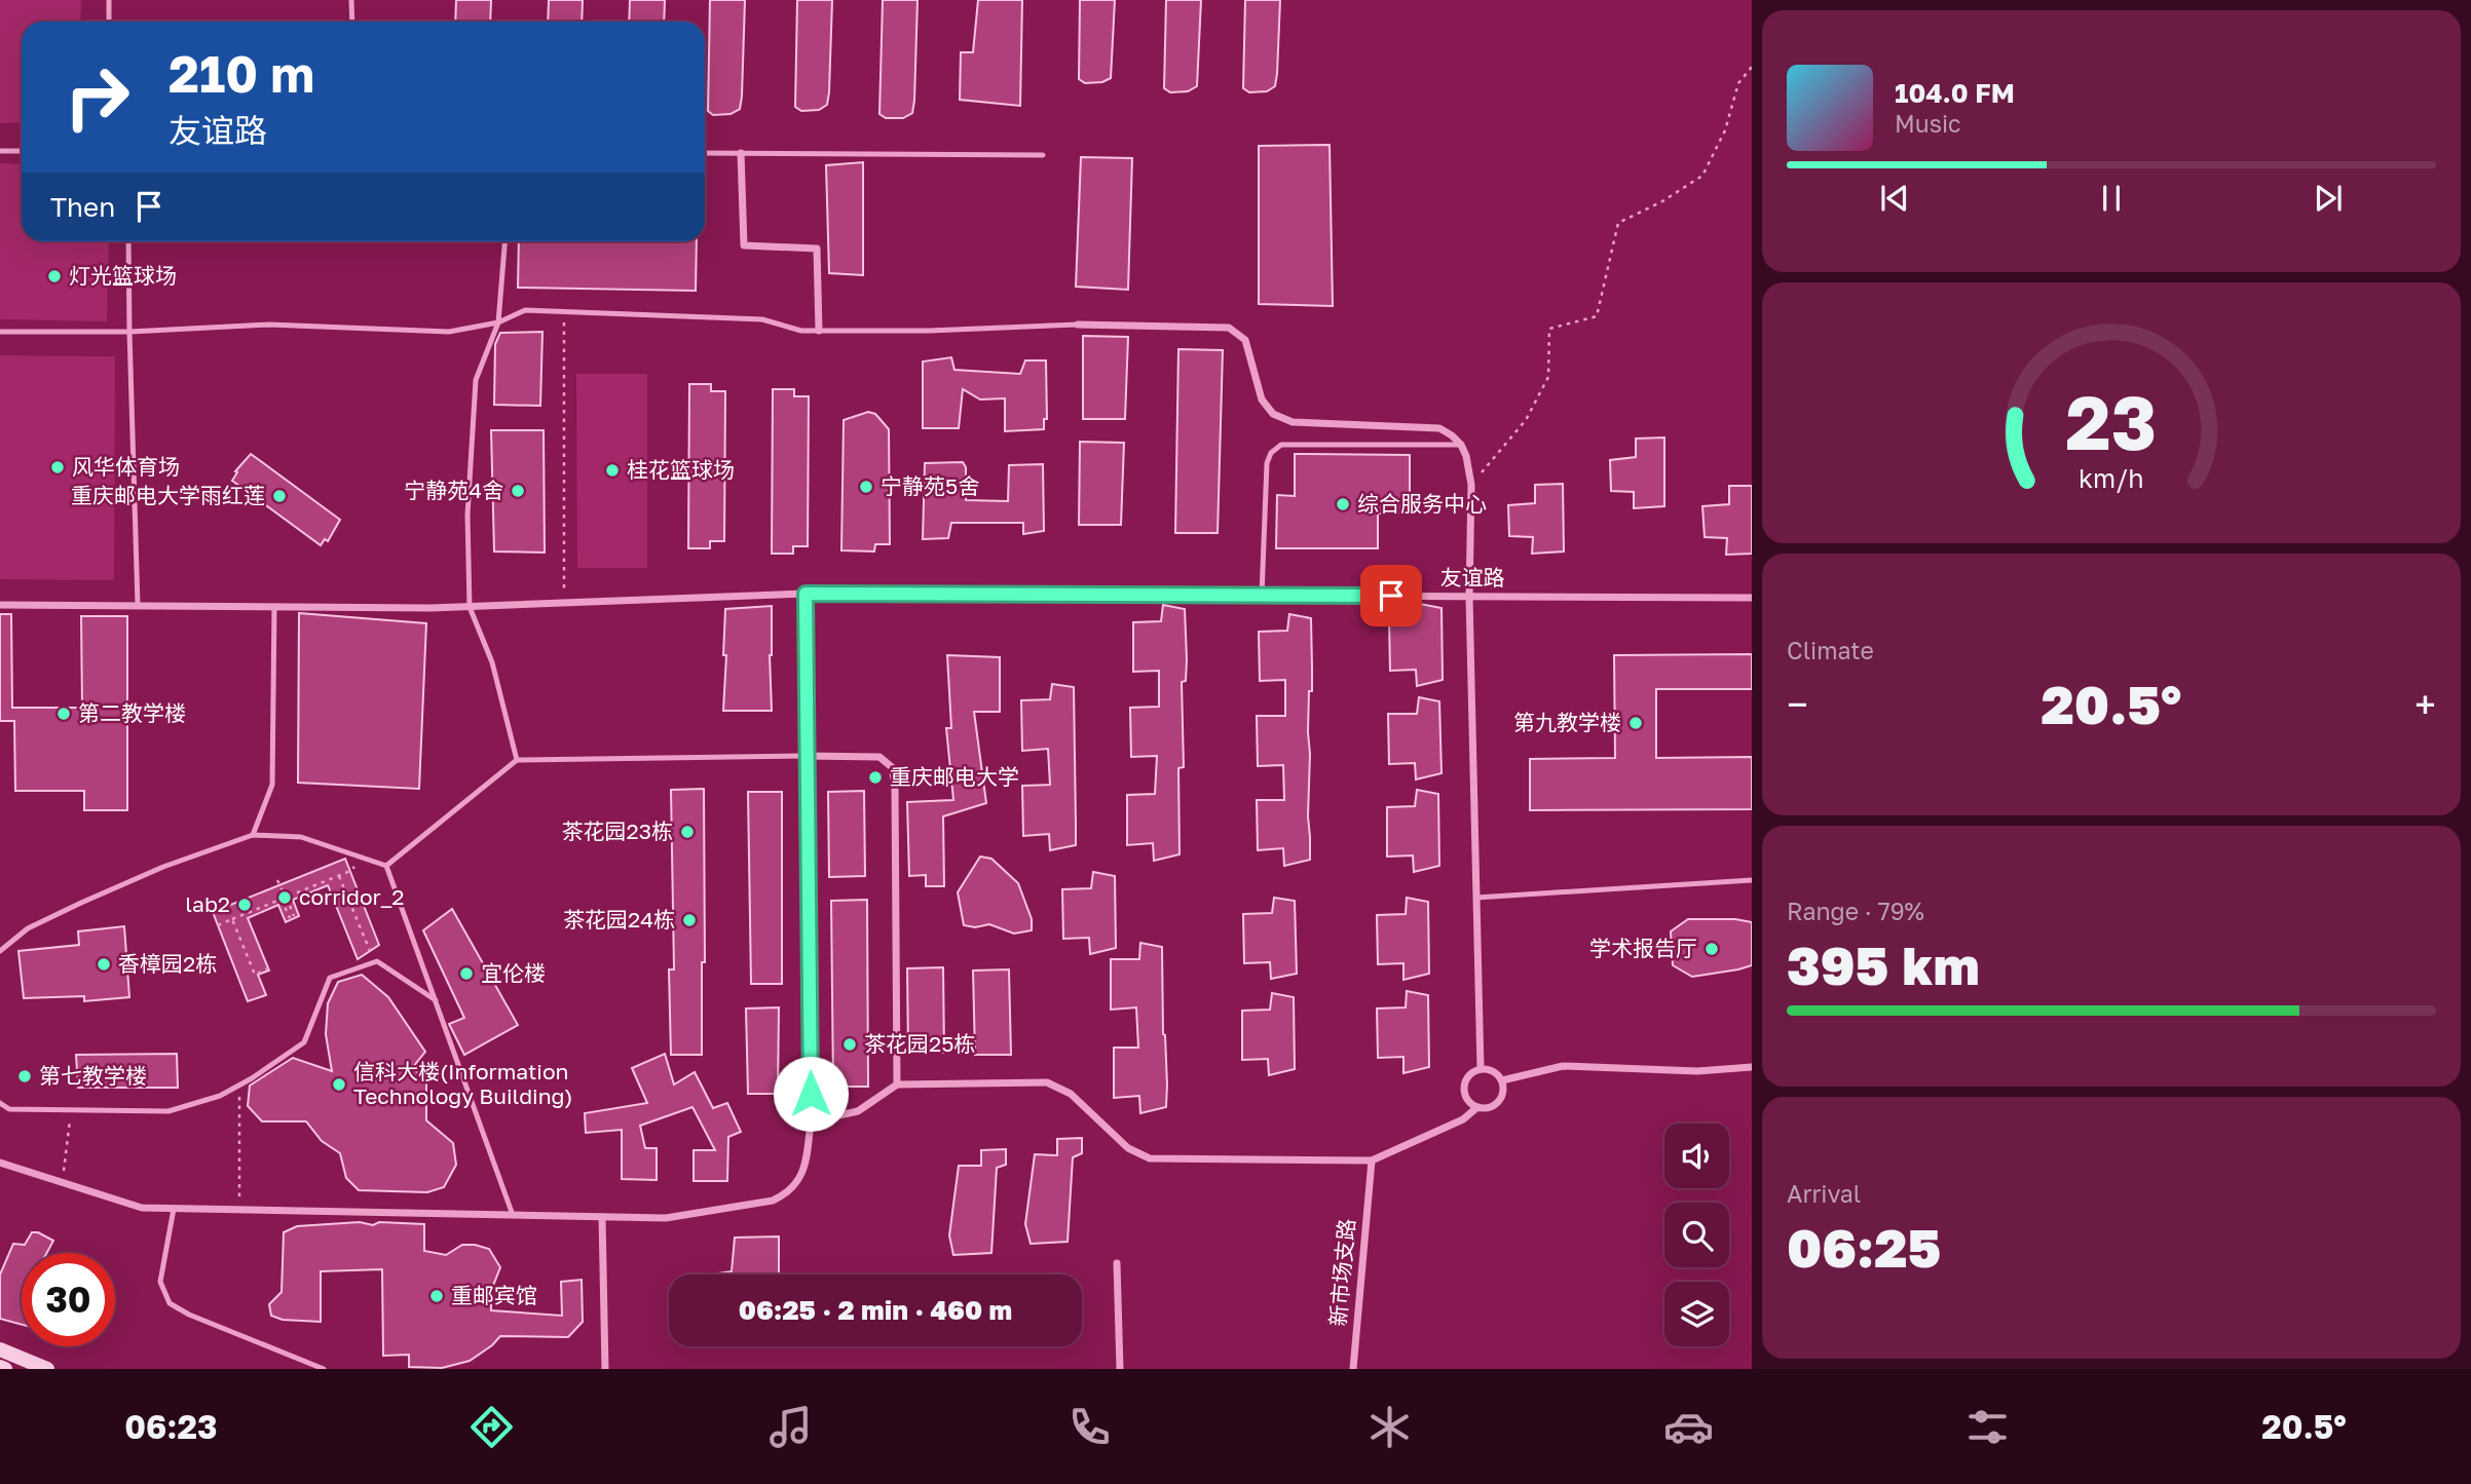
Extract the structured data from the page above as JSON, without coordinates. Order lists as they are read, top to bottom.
{
  "streets": {
    "street": ["友谊路", "新市场支路"]
  },
  "places": [
    "灯光篮球场",
    "风华体育场",
    "桂花篮球场",
    "宁静苑5舍",
    "宁静苑4舍",
    "重庆邮电大学雨红莲",
    "综合服务中心",
    "第二教学楼",
    "第九教学楼",
    "重庆邮电大学",
    "茶花园23栋",
    "corridor_2",
    "lab2",
    "茶花园24栋",
    "学术报告厅",
    "香樟园2栋",
    "宜伦楼",
    "茶花园25栋",
    "第七教学楼",
    "信科大楼(Information Technology Building)",
    "重邮宾馆"
  ],
  "page": {
    "turn": ["210 m", "友谊路"],
    "song": ["104.0 FM", "Music"],
    "then": "Then",
    "tile": [
      "Climate",
      ["Range · 79%", "395 km"],
      ["Arrival", "06:25"]
    ],
    "heat": ["−", "20.5°", "+"],
    "limit": "30",
    "trip": "06:25 · 2 min · 460 m",
    "tabs": ["06:23", "20.5°"],
    "gauge": ["23", "km/h"]
  }
}
